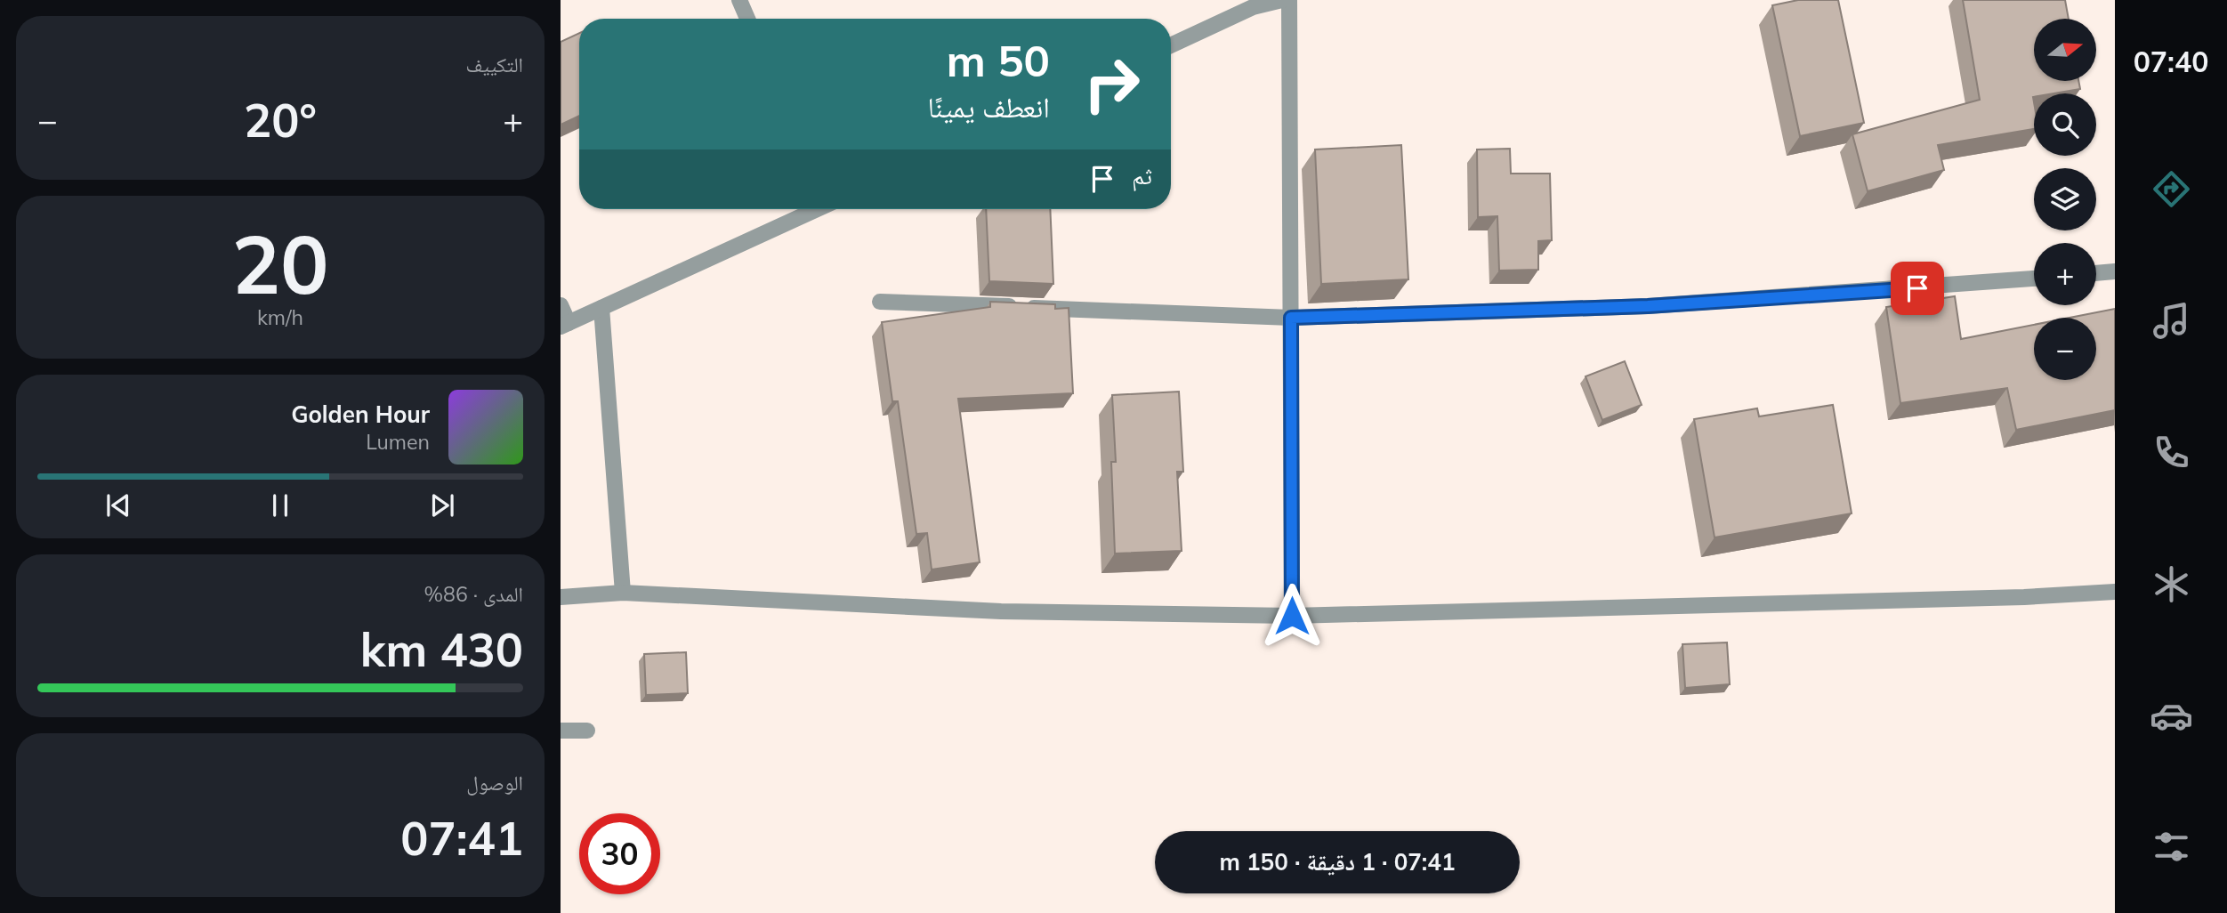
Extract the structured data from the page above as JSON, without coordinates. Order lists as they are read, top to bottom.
{
  "north": "right",
  "page": {
    "tabs": "07:40",
    "tile": [
      "التكييف",
      ["20", "km/h"],
      ["المدى · 86%", "430 km"],
      ["الوصول", "07:41"]
    ],
    "map_buttons": ["+", "−"],
    "turn": ["50 m", "انعطف يمينًا"],
    "heat": ["−", "20°", "+"],
    "then": "ثم",
    "song": ["Golden Hour", "Lumen"],
    "limit": "30",
    "trip": "07:41 · 1 دقيقة · 150 m"
  }
}
